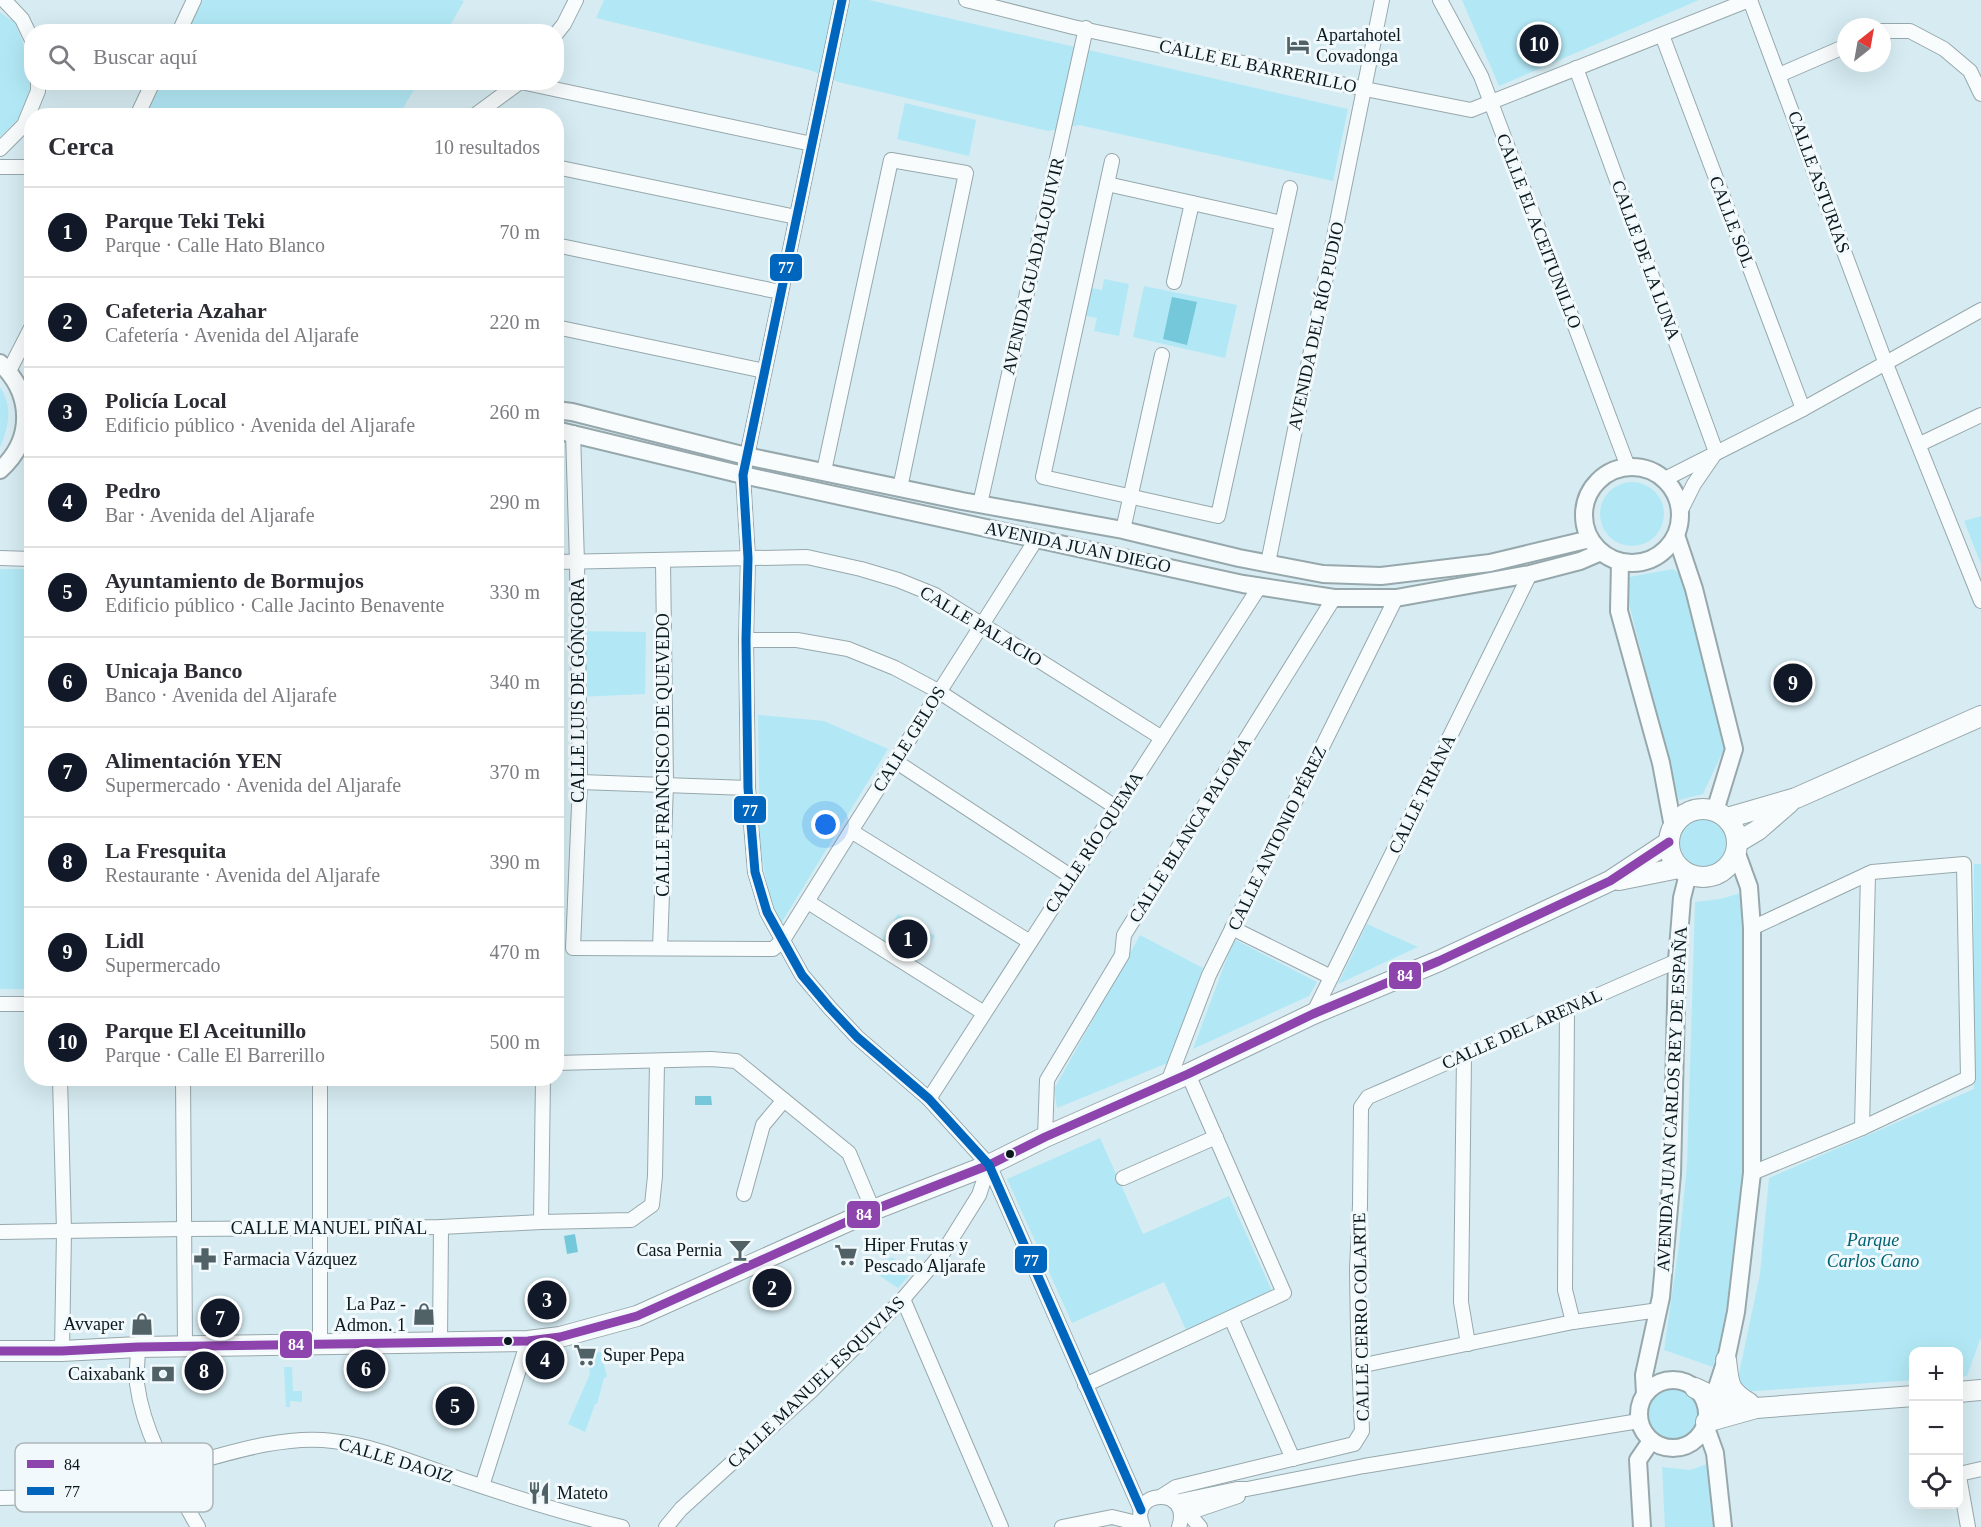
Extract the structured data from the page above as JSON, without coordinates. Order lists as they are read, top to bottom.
{
  "streets": {
    "street": [
      "CALLE EL BARRERILLO",
      "CALLE ASTURIAS",
      "CALLE SOL",
      "CALLE EL ACEITUNILLO",
      "CALLE DE LA LUNA",
      "AVENIDA GUADALQUIVIR",
      "AVENIDA DEL RÍO PUDIO",
      "AVENIDA JUAN DIEGO",
      "CALLE PALACIO",
      "CALLE LUIS DE GÓNGORA",
      "CALLE GELOS",
      "CALLE FRANCISCO DE QUEVEDO",
      "CALLE TRIANA",
      "CALLE BLANCA PALOMA",
      "CALLE ANTONIO PÉREZ",
      "CALLE RÍO QUEMA",
      "CALLE DEL ARENAL",
      "AVENIDA JUAN CARLOS REY DE ESPAÑA",
      "CALLE MANUEL PIÑAL",
      "CALLE CERRO COLARTE",
      "CALLE MANUEL ESQUIVIAS",
      "CALLE DAOIZ"
    ]
  },
  "crossings": [
    ["CALLE EL BARRERILLO", "CALLE ASTURIAS"],
    ["CALLE EL BARRERILLO", "CALLE SOL"],
    ["CALLE EL BARRERILLO", "CALLE EL ACEITUNILLO"],
    ["CALLE EL BARRERILLO", "CALLE DE LA LUNA"],
    ["CALLE EL BARRERILLO", "AVENIDA GUADALQUIVIR"],
    ["CALLE EL BARRERILLO", "AVENIDA DEL RÍO PUDIO"],
    ["CALLE EL ACEITUNILLO", "AVENIDA JUAN DIEGO"],
    ["AVENIDA GUADALQUIVIR", "AVENIDA JUAN DIEGO"],
    ["AVENIDA DEL RÍO PUDIO", "AVENIDA JUAN DIEGO"],
    ["AVENIDA JUAN DIEGO", "CALLE LUIS DE GÓNGORA"],
    ["AVENIDA JUAN DIEGO", "CALLE GELOS"],
    ["AVENIDA JUAN DIEGO", "CALLE TRIANA"],
    ["AVENIDA JUAN DIEGO", "CALLE BLANCA PALOMA"],
    ["AVENIDA JUAN DIEGO", "CALLE ANTONIO PÉREZ"],
    ["AVENIDA JUAN DIEGO", "CALLE RÍO QUEMA"],
    ["CALLE PALACIO", "CALLE LUIS DE GÓNGORA"],
    ["CALLE PALACIO", "CALLE GELOS"],
    ["CALLE PALACIO", "CALLE FRANCISCO DE QUEVEDO"],
    ["CALLE PALACIO", "CALLE RÍO QUEMA"],
    ["CALLE LUIS DE GÓNGORA", "CALLE FRANCISCO DE QUEVEDO"],
    ["CALLE DEL ARENAL", "AVENIDA JUAN CARLOS REY DE ESPAÑA"],
    ["CALLE DEL ARENAL", "CALLE CERRO COLARTE"]
  ],
  "parks": ["Parque Carlos Cano"],
  "places": {
    "hotel": ["Apartahotel Covadonga"],
    "bar": ["Casa Pernia"],
    "supermarket": ["Hiper Frutas y Pescado Aljarafe", "Super Pepa"],
    "pharmacy": ["Farmacia Vázquez"],
    "shop": ["La Paz - Admon. 1", "Avvaper"],
    "bank": ["Caixabank"],
    "restaurant": ["Mateto"]
  },
  "lines": ["transit line 77", "transit line 84"],
  "legend": ["84", "77"],
  "north": "top right",
  "page": {
    "pins": [
      "10",
      "9",
      "1",
      "2",
      "3",
      "7",
      "4",
      "6",
      "8",
      "5"
    ],
    "search": "Buscar aquí",
    "heading": ["Cerca", "10 resultados"],
    "list": [
      {
        "mark": "1",
        "name": "Parque Teki Teki",
        "note": "Parque · Calle Hato Blanco",
        "value": "70 m"
      },
      {
        "mark": "2",
        "name": "Cafeteria Azahar",
        "note": "Cafetería · Avenida del Aljarafe",
        "value": "220 m"
      },
      {
        "mark": "3",
        "name": "Policía Local",
        "note": "Edificio público · Avenida del Aljarafe",
        "value": "260 m"
      },
      {
        "mark": "4",
        "name": "Pedro",
        "note": "Bar · Avenida del Aljarafe",
        "value": "290 m"
      },
      {
        "mark": "5",
        "name": "Ayuntamiento de Bormujos",
        "note": "Edificio público · Calle Jacinto Benavente",
        "value": "330 m"
      },
      {
        "mark": "6",
        "name": "Unicaja Banco",
        "note": "Banco · Avenida del Aljarafe",
        "value": "340 m"
      },
      {
        "mark": "7",
        "name": "Alimentación YEN",
        "note": "Supermercado · Avenida del Aljarafe",
        "value": "370 m"
      },
      {
        "mark": "8",
        "name": "La Fresquita",
        "note": "Restaurante · Avenida del Aljarafe",
        "value": "390 m"
      },
      {
        "mark": "9",
        "name": "Lidl",
        "note": "Supermercado",
        "value": "470 m"
      },
      {
        "mark": "10",
        "name": "Parque El Aceitunillo",
        "note": "Parque · Calle El Barrerillo",
        "value": "500 m"
      }
    ],
    "map_buttons": ["+", "−"]
  }
}
